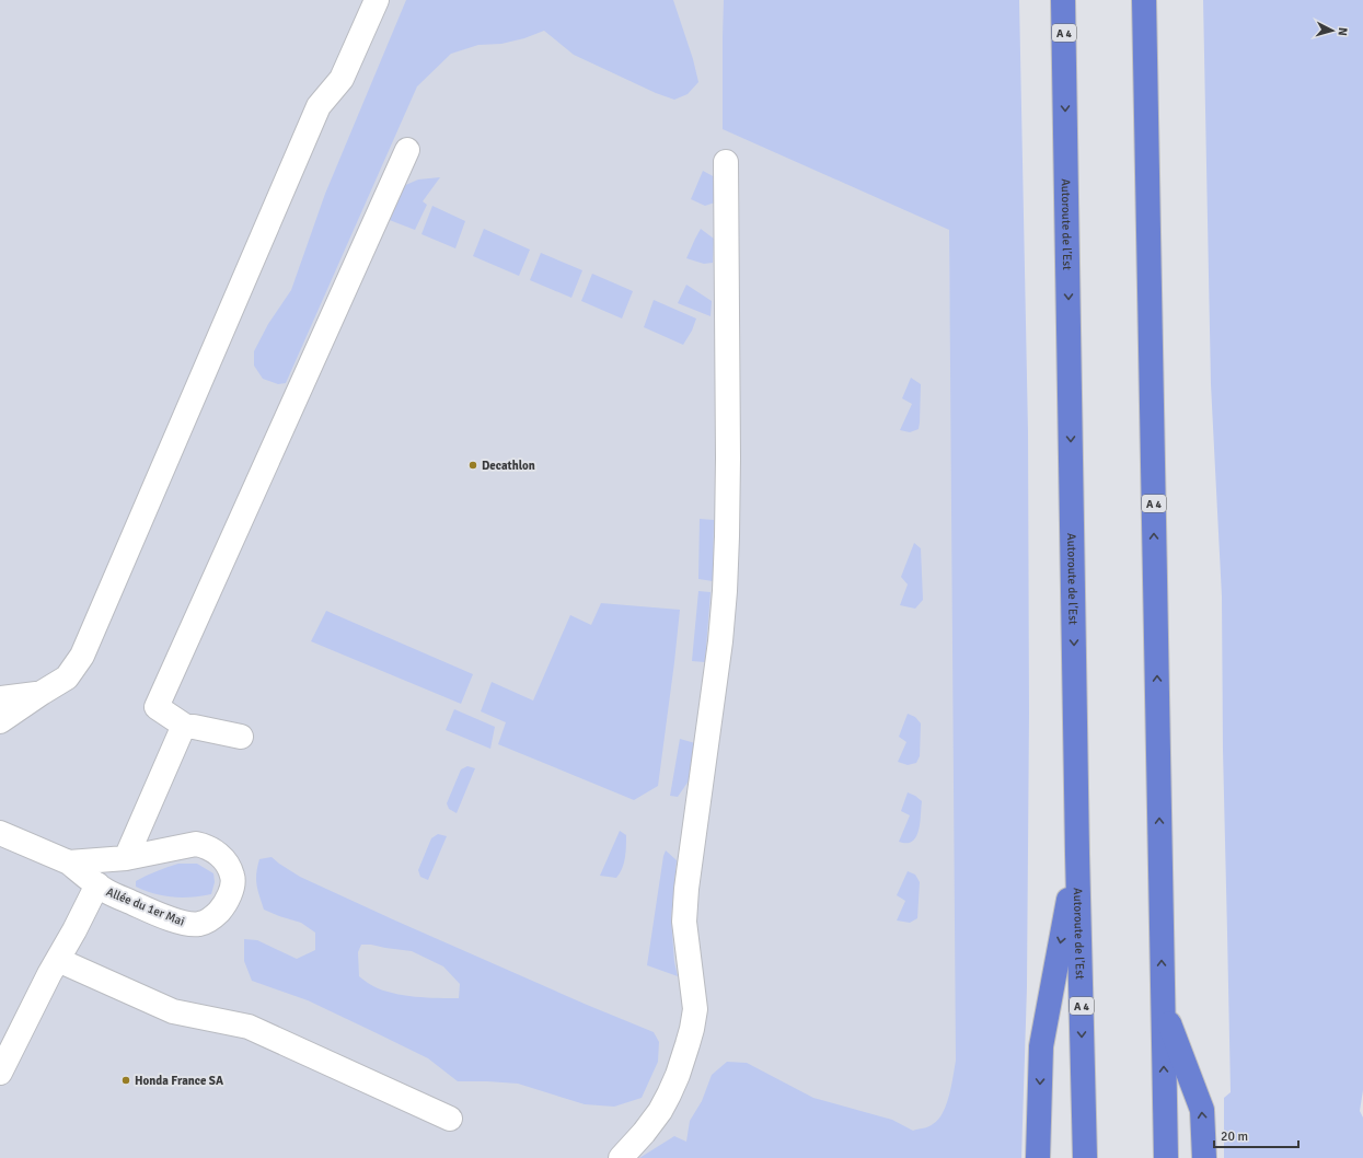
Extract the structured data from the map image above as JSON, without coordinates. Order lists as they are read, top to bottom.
{
  "streets": {
    "highway": ["A 4", "Autoroute de l’Est"],
    "street": ["Allée du 1er Mai"]
  },
  "places": ["Decathlon", "Honda France SA"],
  "scale_bar": "20 m",
  "north": "right"
}
